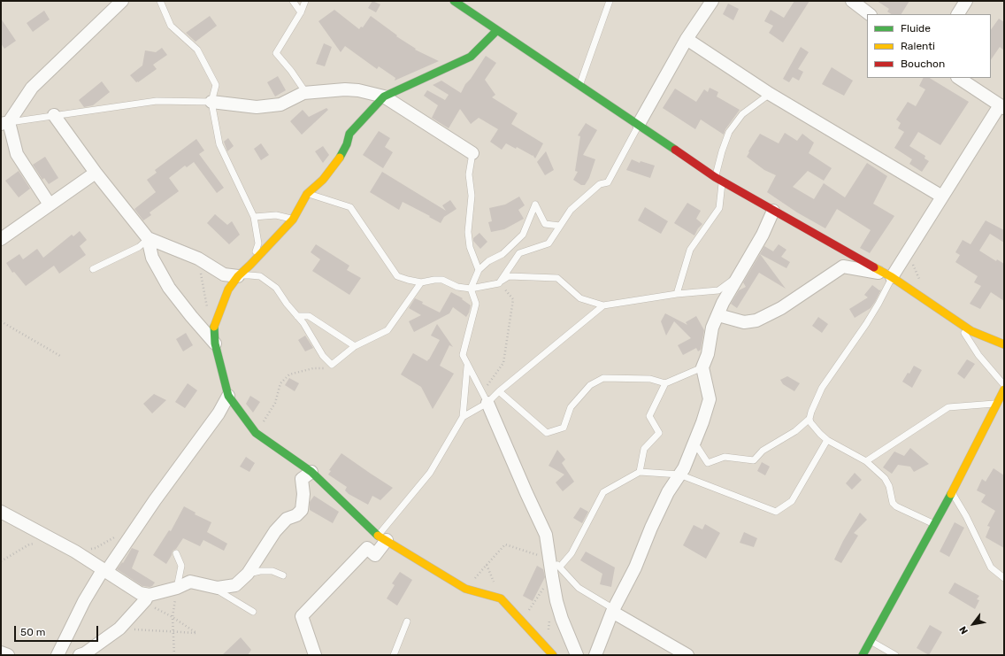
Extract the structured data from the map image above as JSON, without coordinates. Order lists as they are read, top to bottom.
{
  "legend": ["Fluide", "Ralenti", "Bouchon"],
  "scale_bar": "50 m",
  "north": "bottom left"
}
